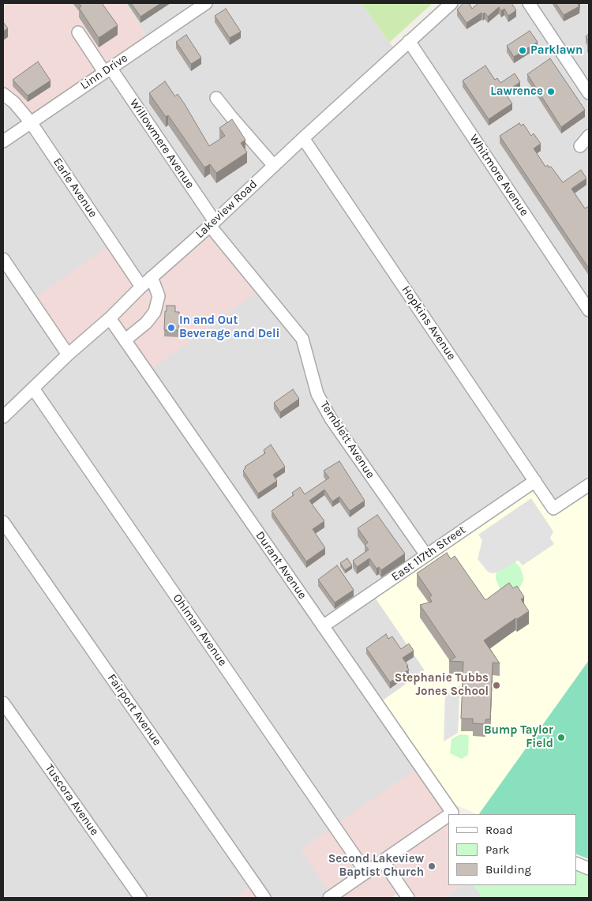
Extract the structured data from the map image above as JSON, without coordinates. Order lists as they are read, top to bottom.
{
  "streets": {
    "street": [
      "Linn Drive",
      "Willowmere Avenue",
      "Whitmore Avenue",
      "Earle Avenue",
      "Lakeview Road",
      "Hopkins Avenue",
      "Temblett Avenue",
      "East 117th Street",
      "Durant Avenue",
      "Ohlman Avenue",
      "Fairport Avenue",
      "Tuscora Avenue"
    ]
  },
  "crossings": [
    ["Linn Drive", "Willowmere Avenue"],
    ["Linn Drive", "Earle Avenue"],
    ["Willowmere Avenue", "Lakeview Road"],
    ["Willowmere Avenue", "Temblett Avenue"],
    ["Whitmore Avenue", "Lakeview Road"],
    ["Earle Avenue", "Lakeview Road"],
    ["Lakeview Road", "Hopkins Avenue"],
    ["Lakeview Road", "Temblett Avenue"],
    ["Lakeview Road", "Durant Avenue"],
    ["Lakeview Road", "Ohlman Avenue"],
    ["Hopkins Avenue", "East 117th Street"],
    ["Temblett Avenue", "East 117th Street"],
    ["East 117th Street", "Durant Avenue"]
  ],
  "places": [
    "Parklawn",
    "Lawrence",
    "In and Out Beverage and Deli",
    "Stephanie Tubbs Jones School",
    "Bump Taylor Field",
    "Second Lakeview Baptist Church"
  ],
  "legend": ["Road", "Park", "Building"]
}
